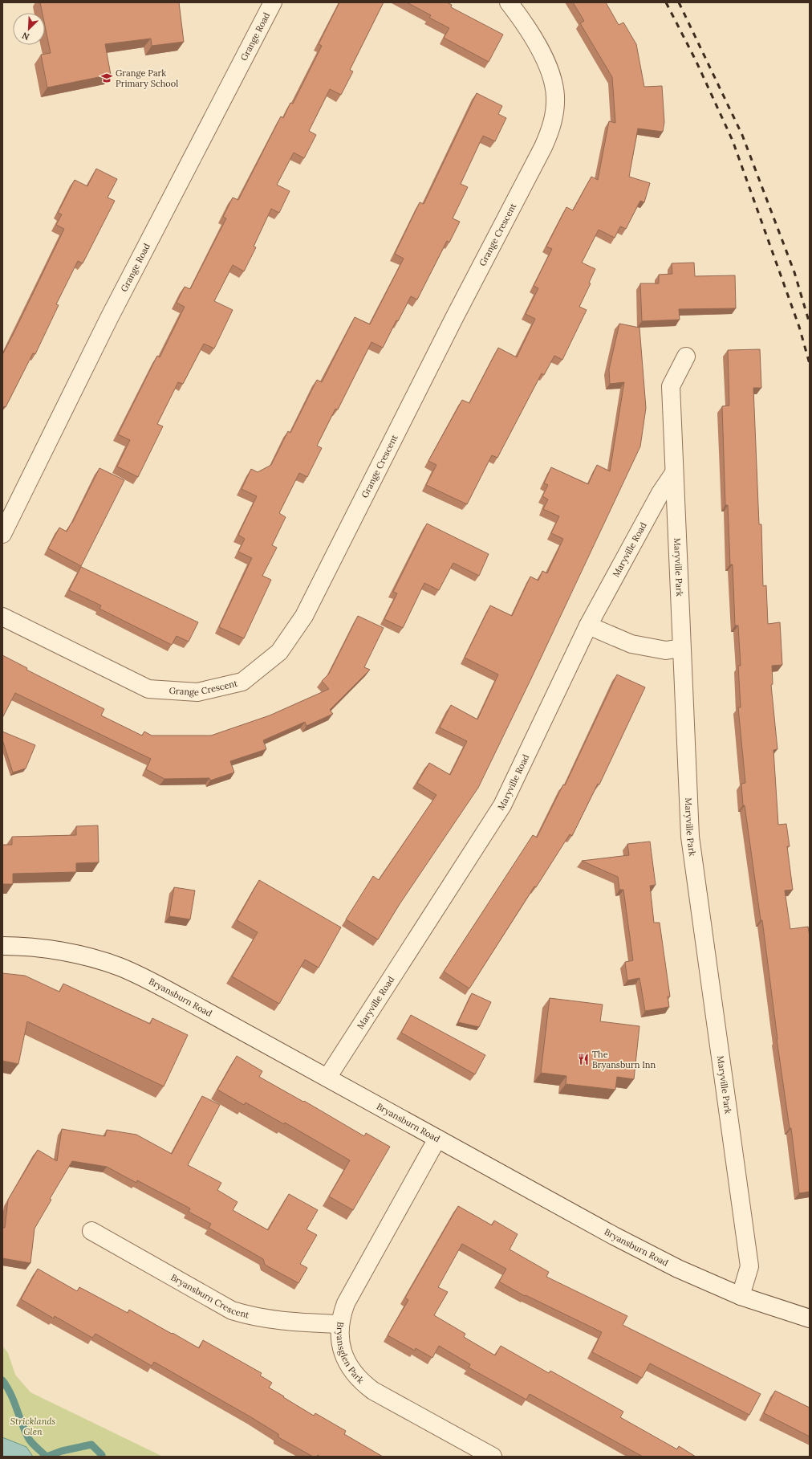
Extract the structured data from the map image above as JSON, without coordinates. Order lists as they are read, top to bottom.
{
  "streets": {
    "street": [
      "Grange Road",
      "Grange Crescent",
      "Maryville Road",
      "Maryville Park",
      "Bryansburn Road",
      "Bryansburn Crescent",
      "Bryansglen Park"
    ]
  },
  "crossings": [
    ["Maryville Road", "Maryville Park"],
    ["Maryville Road", "Bryansburn Road"],
    ["Maryville Park", "Bryansburn Road"],
    ["Bryansburn Road", "Bryansglen Park"],
    ["Bryansburn Crescent", "Bryansglen Park"]
  ],
  "parks": ["Stricklands Glen"],
  "places": {
    "school or university": ["Grange Park Primary School"],
    "restaurant": ["The Bryansburn Inn"]
  },
  "north": "bottom left"
}
